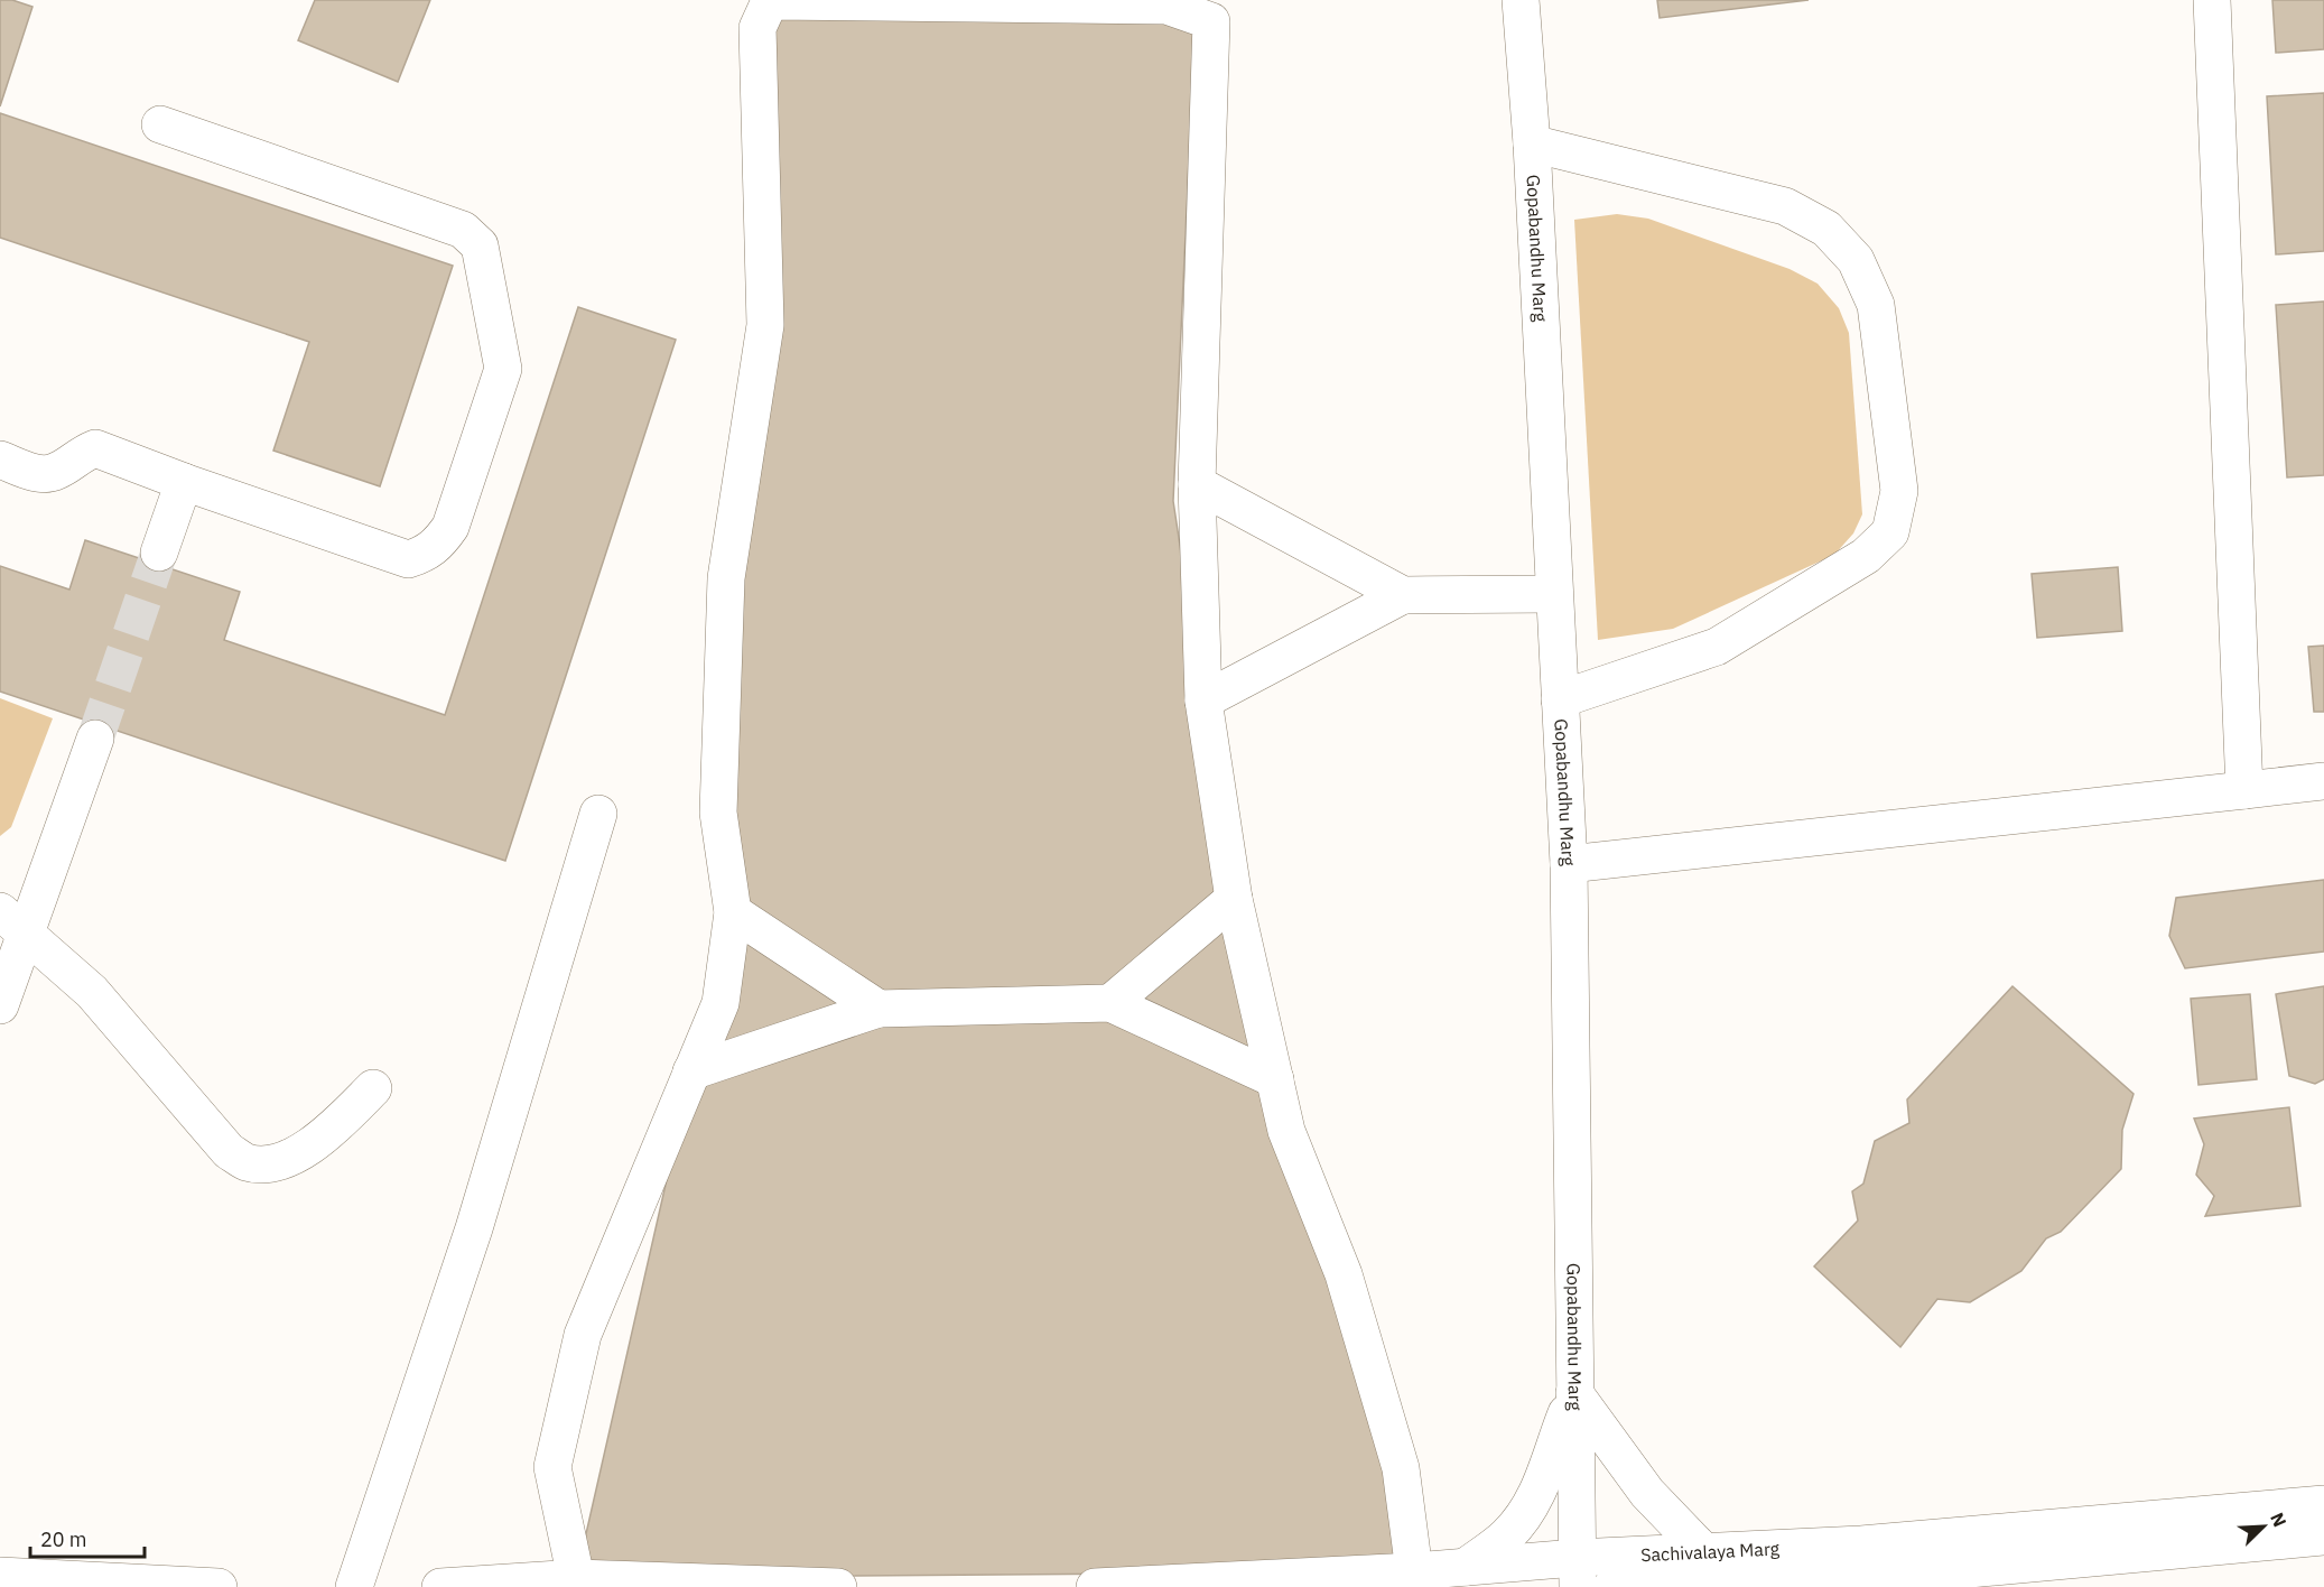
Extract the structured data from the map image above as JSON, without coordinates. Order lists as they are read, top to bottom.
{
  "streets": {
    "street": ["Gopabandhu Marg", "Sachivalaya Marg"]
  },
  "crossings": [
    ["Gopabandhu Marg", "Sachivalaya Marg"]
  ],
  "scale_bar": "20 m",
  "north": "top right"
}
